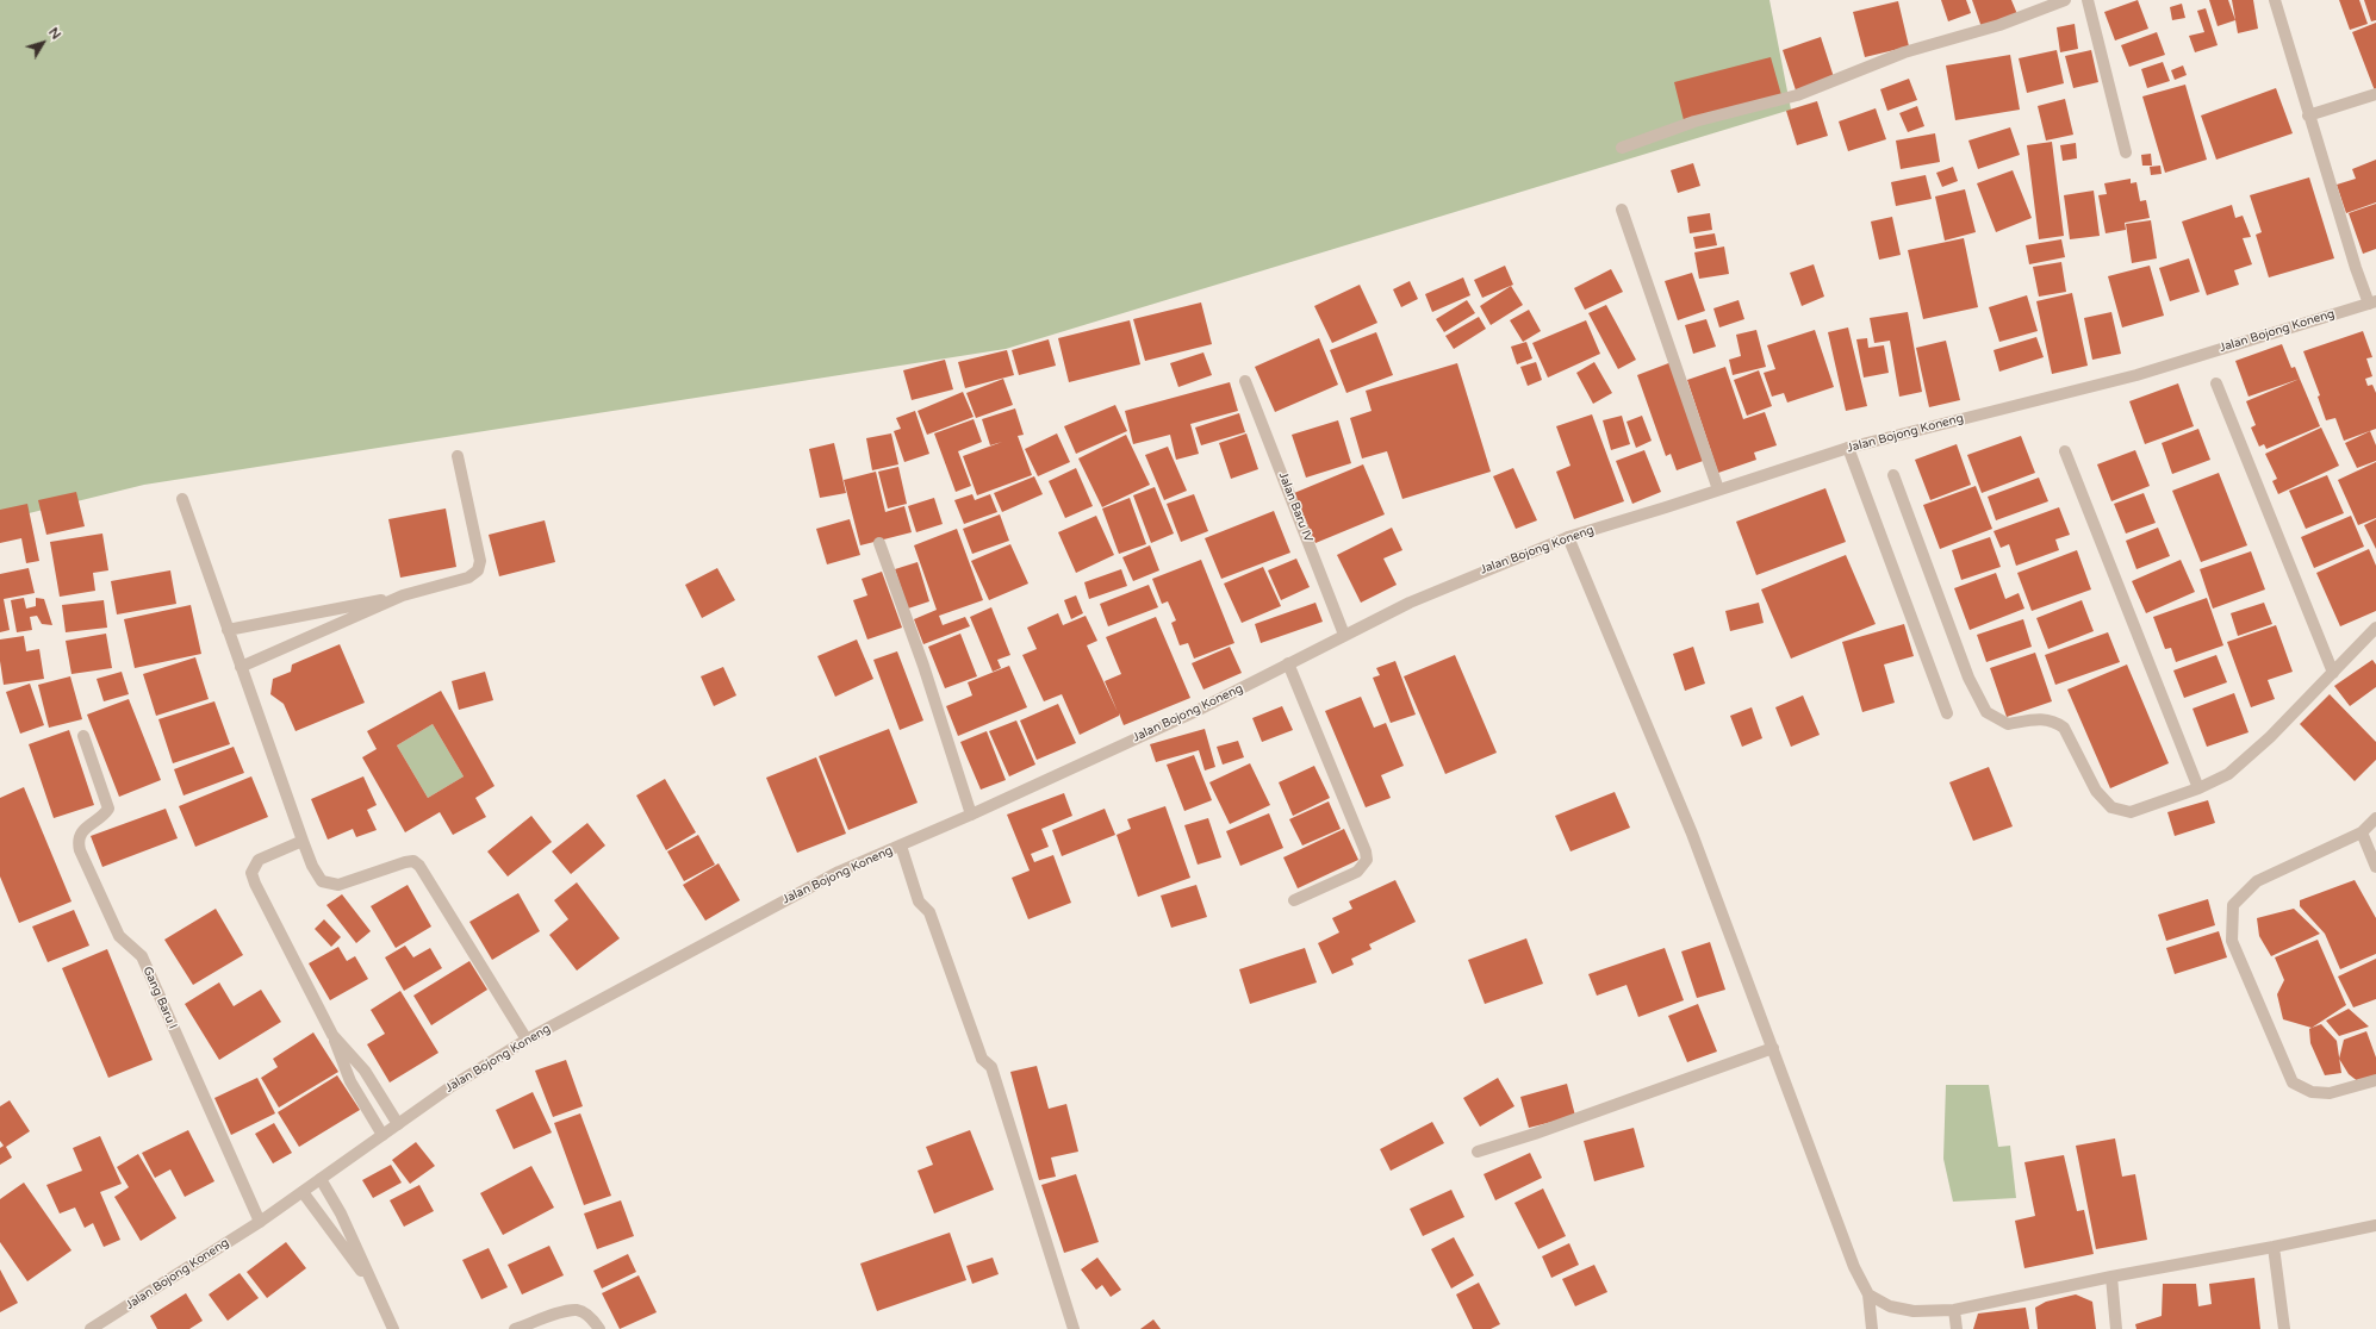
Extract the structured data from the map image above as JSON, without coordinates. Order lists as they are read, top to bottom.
{
  "streets": {
    "street": ["Jalan Bojong Koneng", "Jalan Baru IV", "Gang Baru I"]
  },
  "crossings": [
    ["Jalan Bojong Koneng", "Jalan Baru IV"],
    ["Jalan Bojong Koneng", "Gang Baru I"]
  ],
  "north": "top right"
}
